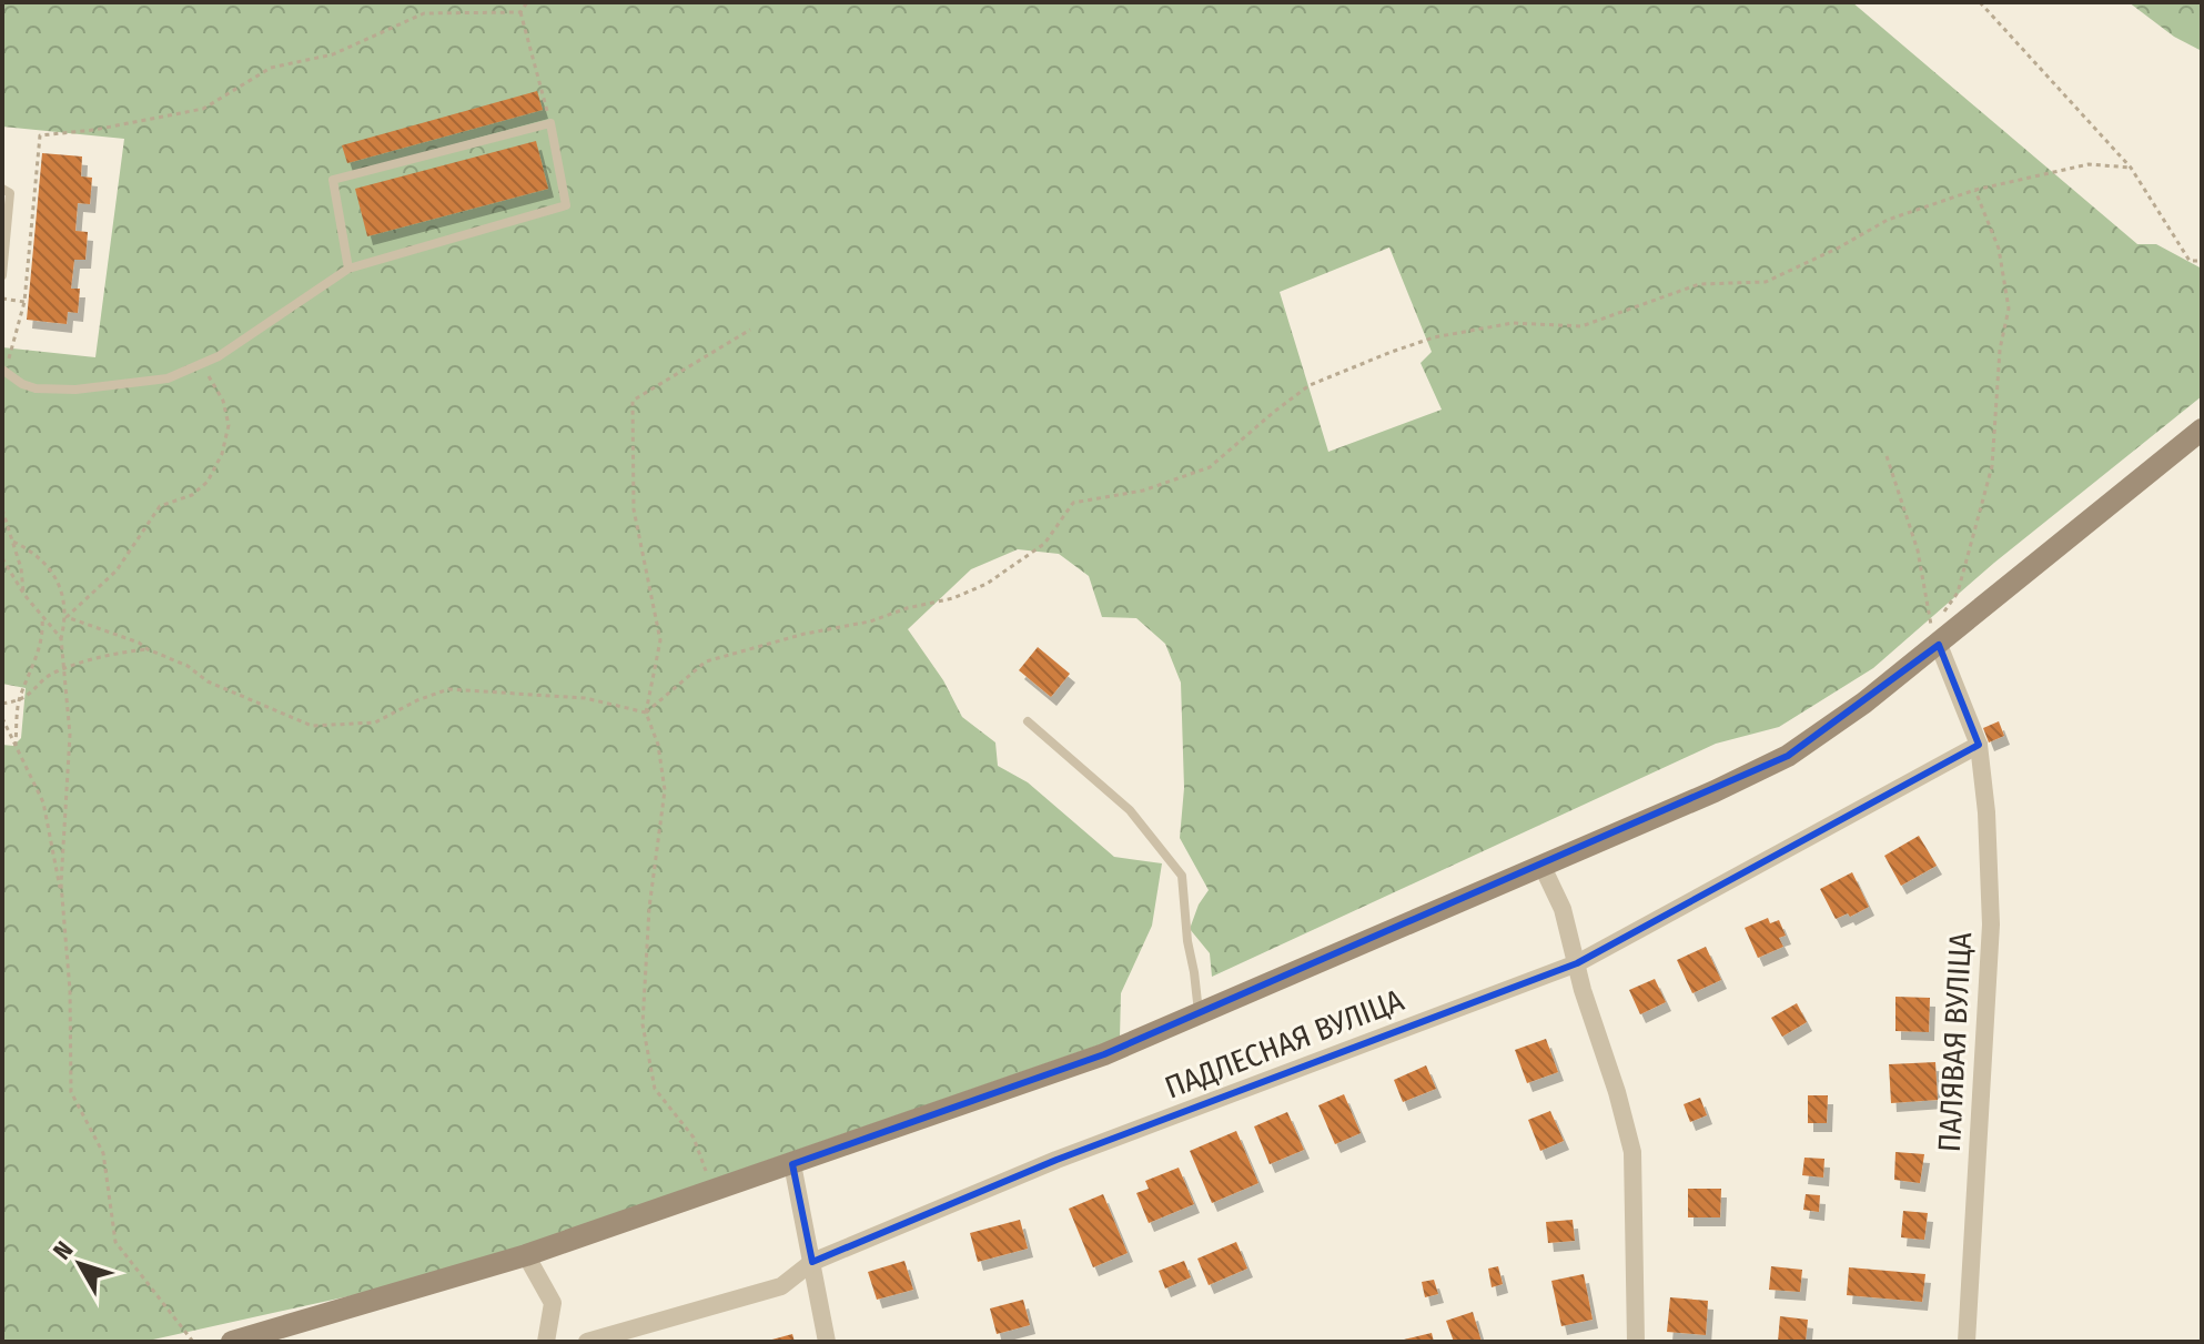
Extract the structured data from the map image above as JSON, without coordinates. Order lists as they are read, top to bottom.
{
  "streets": {
    "street": ["ПАЛЯВАЯ ВУЛІЦА", "ПАДЛЕСНАЯ ВУЛІЦА"]
  },
  "crossings": [
    ["ПАЛЯВАЯ ВУЛІЦА", "ПАДЛЕСНАЯ ВУЛІЦА"]
  ],
  "north": "top left"
}
